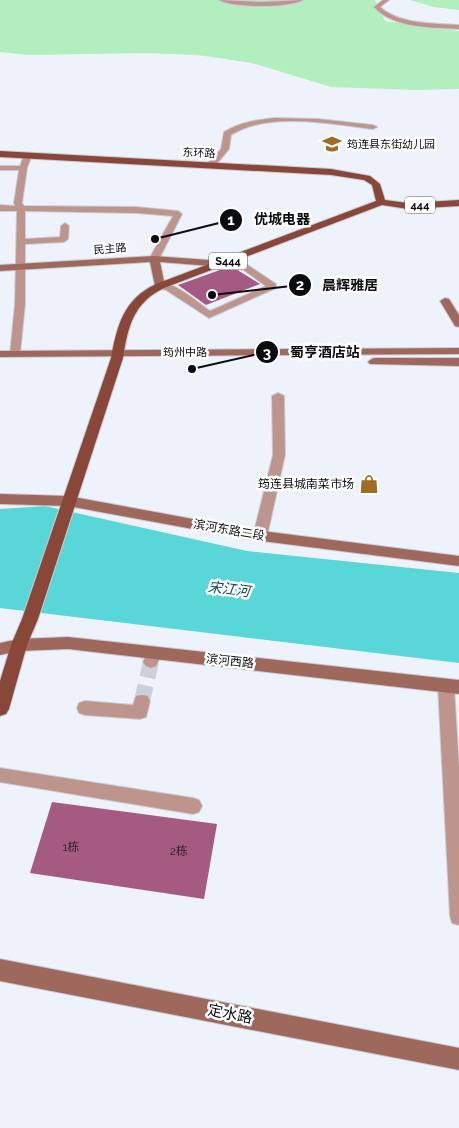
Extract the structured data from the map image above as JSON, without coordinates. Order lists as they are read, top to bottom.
{
  "streets": {
    "main road": [
      "东环路",
      "444",
      "民主路",
      "S444",
      "筠州中路",
      "滨河东路二段",
      "滨河西路",
      "定水路"
    ]
  },
  "crossings": [
    ["东环路", "444"],
    ["东环路", "S444"],
    ["444", "S444"],
    ["民主路", "S444"],
    ["S444", "筠州中路"],
    ["S444", "滨河东路二段"],
    ["S444", "滨河西路"]
  ],
  "water": ["宋江河"],
  "places": {
    "school or university": ["筠连县东街幼儿园"],
    "other": ["优城电器", "晨辉雅居", "蜀亨酒店站"],
    "shop": ["筠连县城南菜市场"]
  },
  "house_numbers": ["1栋", "2栋"]
}
